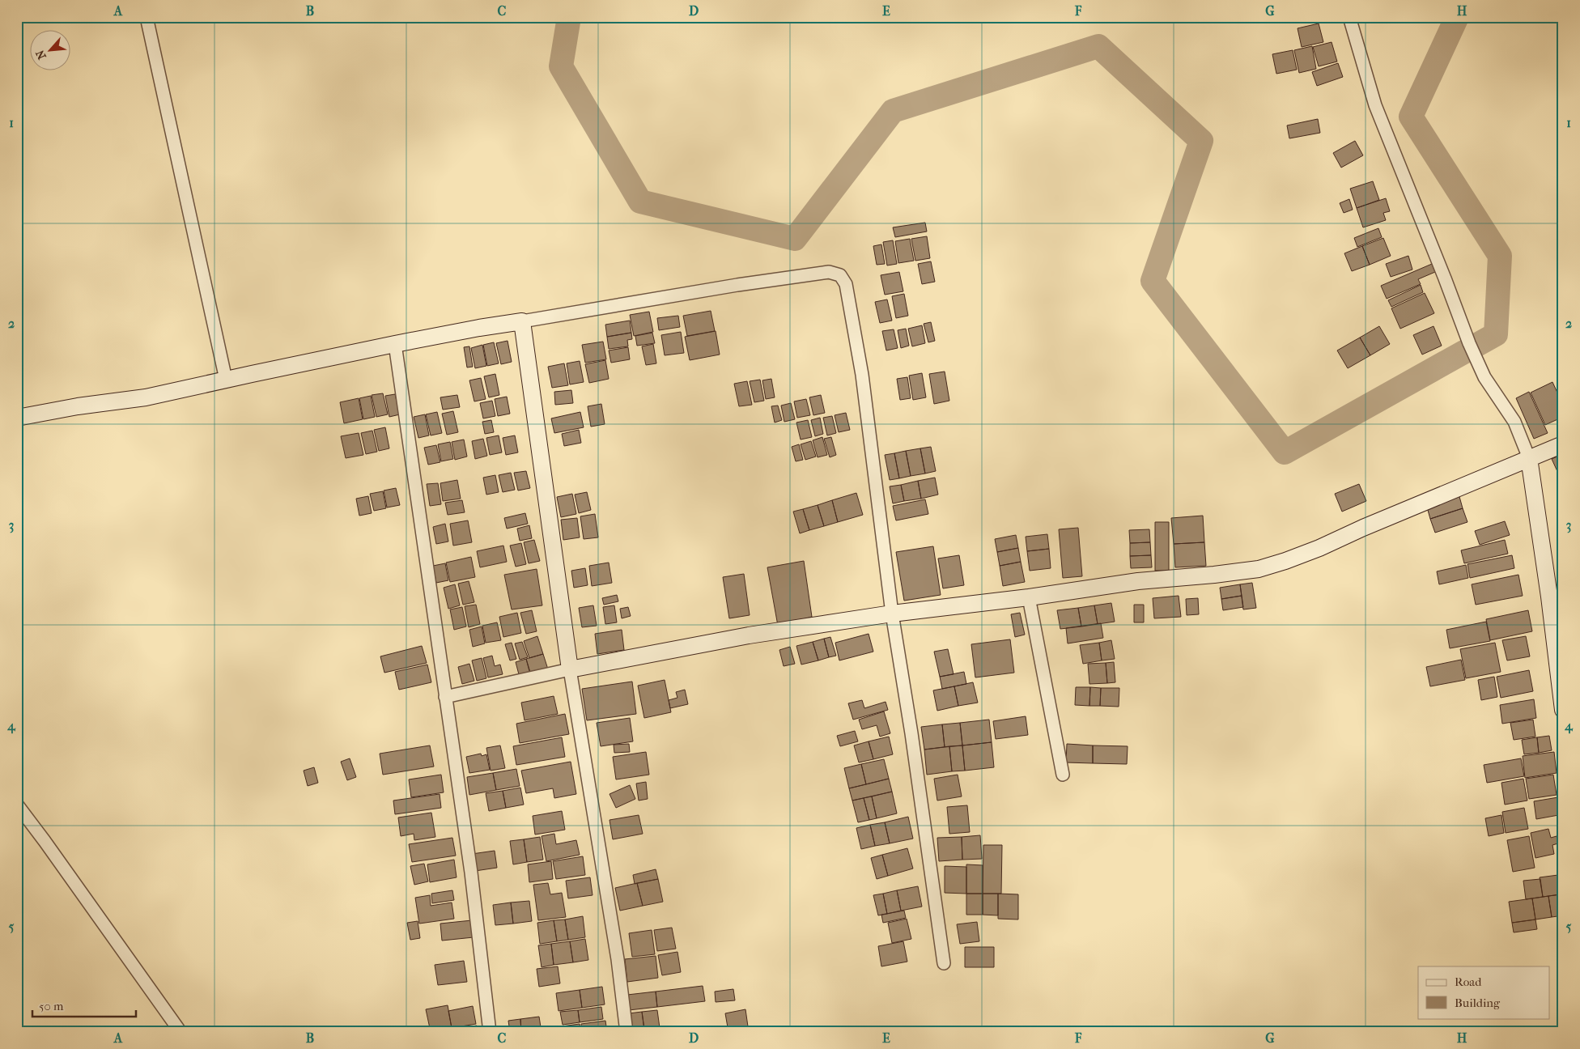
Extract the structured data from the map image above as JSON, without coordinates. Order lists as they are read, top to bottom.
{
  "legend": ["Road", "Building"],
  "scale_bar": "50 m",
  "north": "bottom left",
  "grid": {
    "columns": [
      "A",
      "B",
      "C",
      "D",
      "E",
      "F",
      "G",
      "H"
    ],
    "rows": [
      "1",
      "2",
      "3",
      "4",
      "5"
    ]
  }
}
